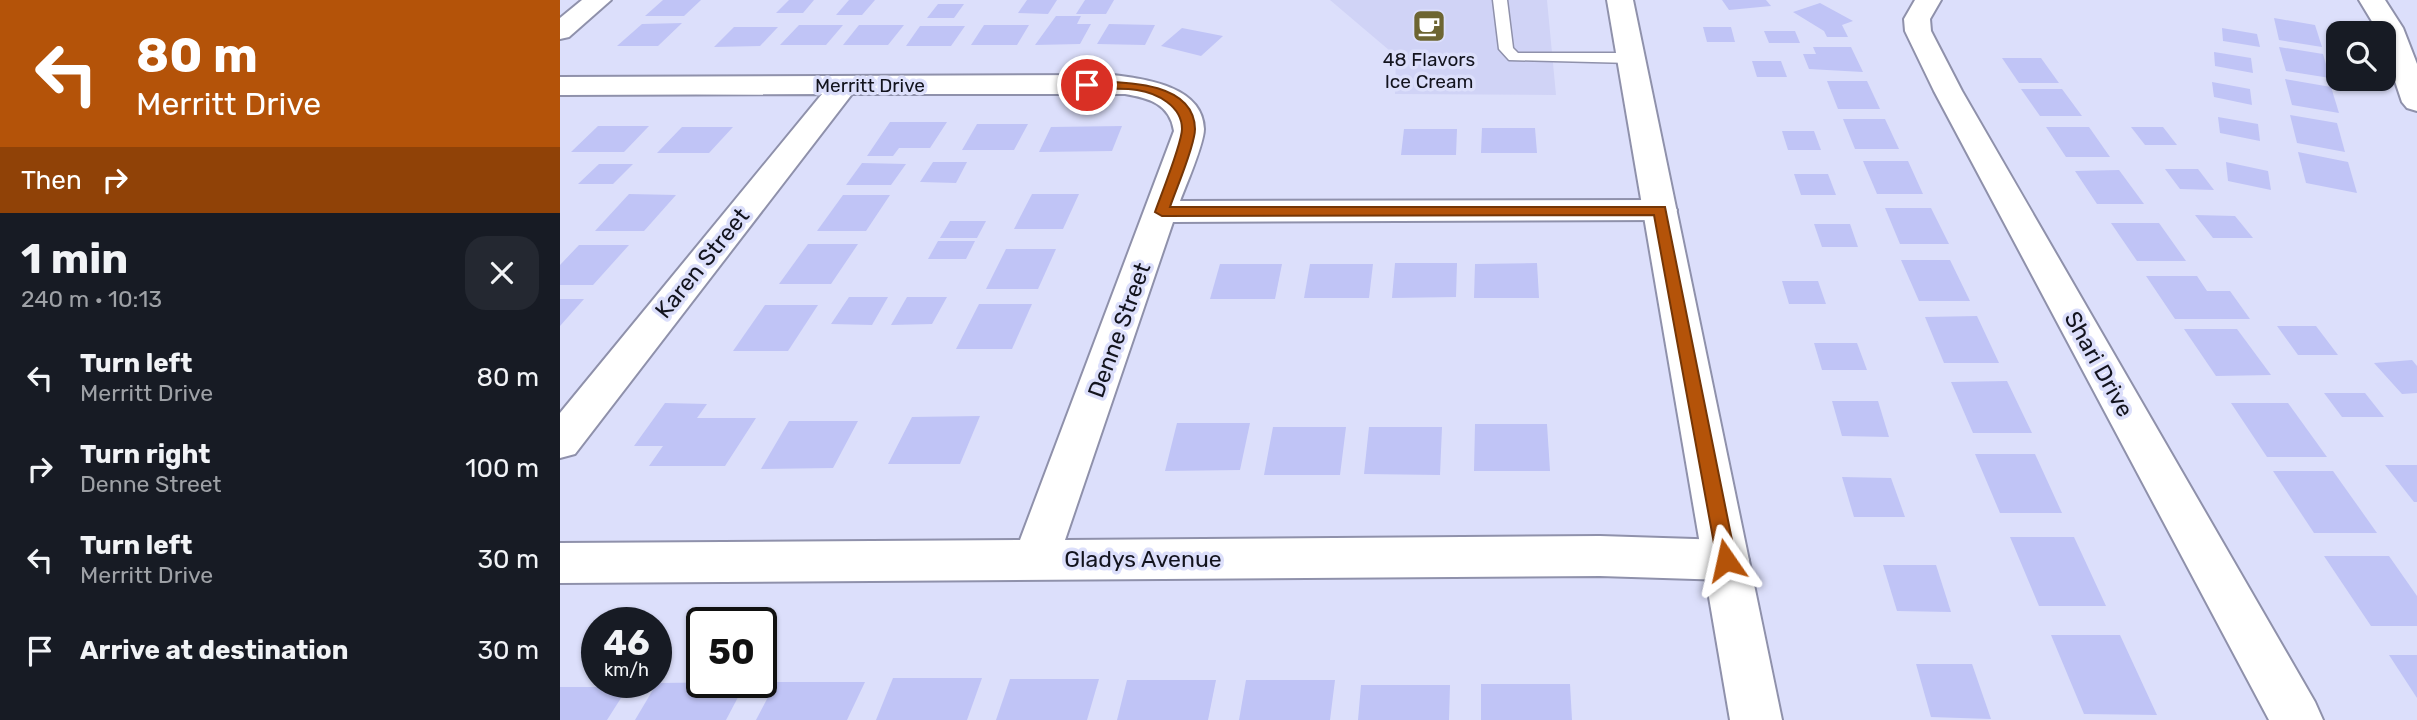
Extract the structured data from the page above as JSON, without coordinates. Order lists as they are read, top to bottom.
{
  "streets": {
    "street": [
      "Merritt Drive",
      "Karen Street",
      "Denne Street",
      "Shari Drive",
      "Gladys Avenue"
    ]
  },
  "crossings": [
    ["Merritt Drive", "Karen Street"],
    ["Merritt Drive", "Denne Street"],
    ["Denne Street", "Gladys Avenue"]
  ],
  "places": {
    "cafe": ["48 Flavors Ice Cream"]
  },
  "page": {
    "turn": ["80 m", "Merritt Drive"],
    "then": "Then",
    "heading": ["1 min", "240 m · 10:13"],
    "list": [
      {
        "name": "Turn left",
        "note": "Merritt Drive",
        "value": "80 m"
      },
      {
        "name": "Turn right",
        "note": "Denne Street",
        "value": "100 m"
      },
      {
        "name": "Turn left",
        "note": "Merritt Drive",
        "value": "30 m"
      },
      {
        "name": "Arrive at destination",
        "value": "30 m"
      }
    ],
    "speed": "46 km/h",
    "limit": "50"
  }
}
